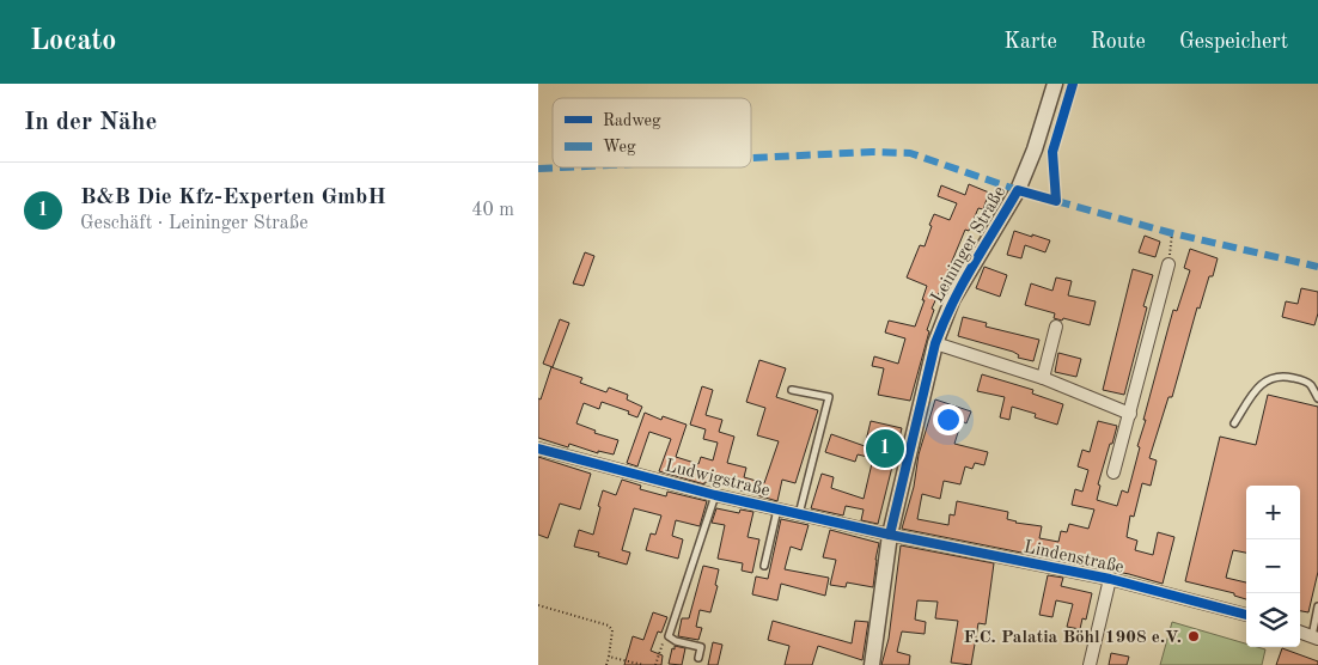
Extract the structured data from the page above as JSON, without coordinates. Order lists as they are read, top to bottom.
{
  "streets": {
    "street": ["Leininger Straße", "Ludwigstraße", "Lindenstraße"]
  },
  "crossings": [
    ["Leininger Straße", "Ludwigstraße"],
    ["Leininger Straße", "Lindenstraße"],
    ["Ludwigstraße", "Lindenstraße"]
  ],
  "places": ["F.C. Palatia Böhl 1908 e.V."],
  "legend": ["Radweg", "Weg"],
  "page": {
    "header": "Locato",
    "nav": ["Karte", "Route", "Gespeichert"],
    "heading": "In der Nähe",
    "list": [
      {
        "mark": "1",
        "name": "B&B Die Kfz-Experten GmbH",
        "note": "Geschäft · Leininger Straße",
        "value": "40 m"
      }
    ],
    "pins": "1",
    "map_buttons": ["+", "−"]
  }
}
